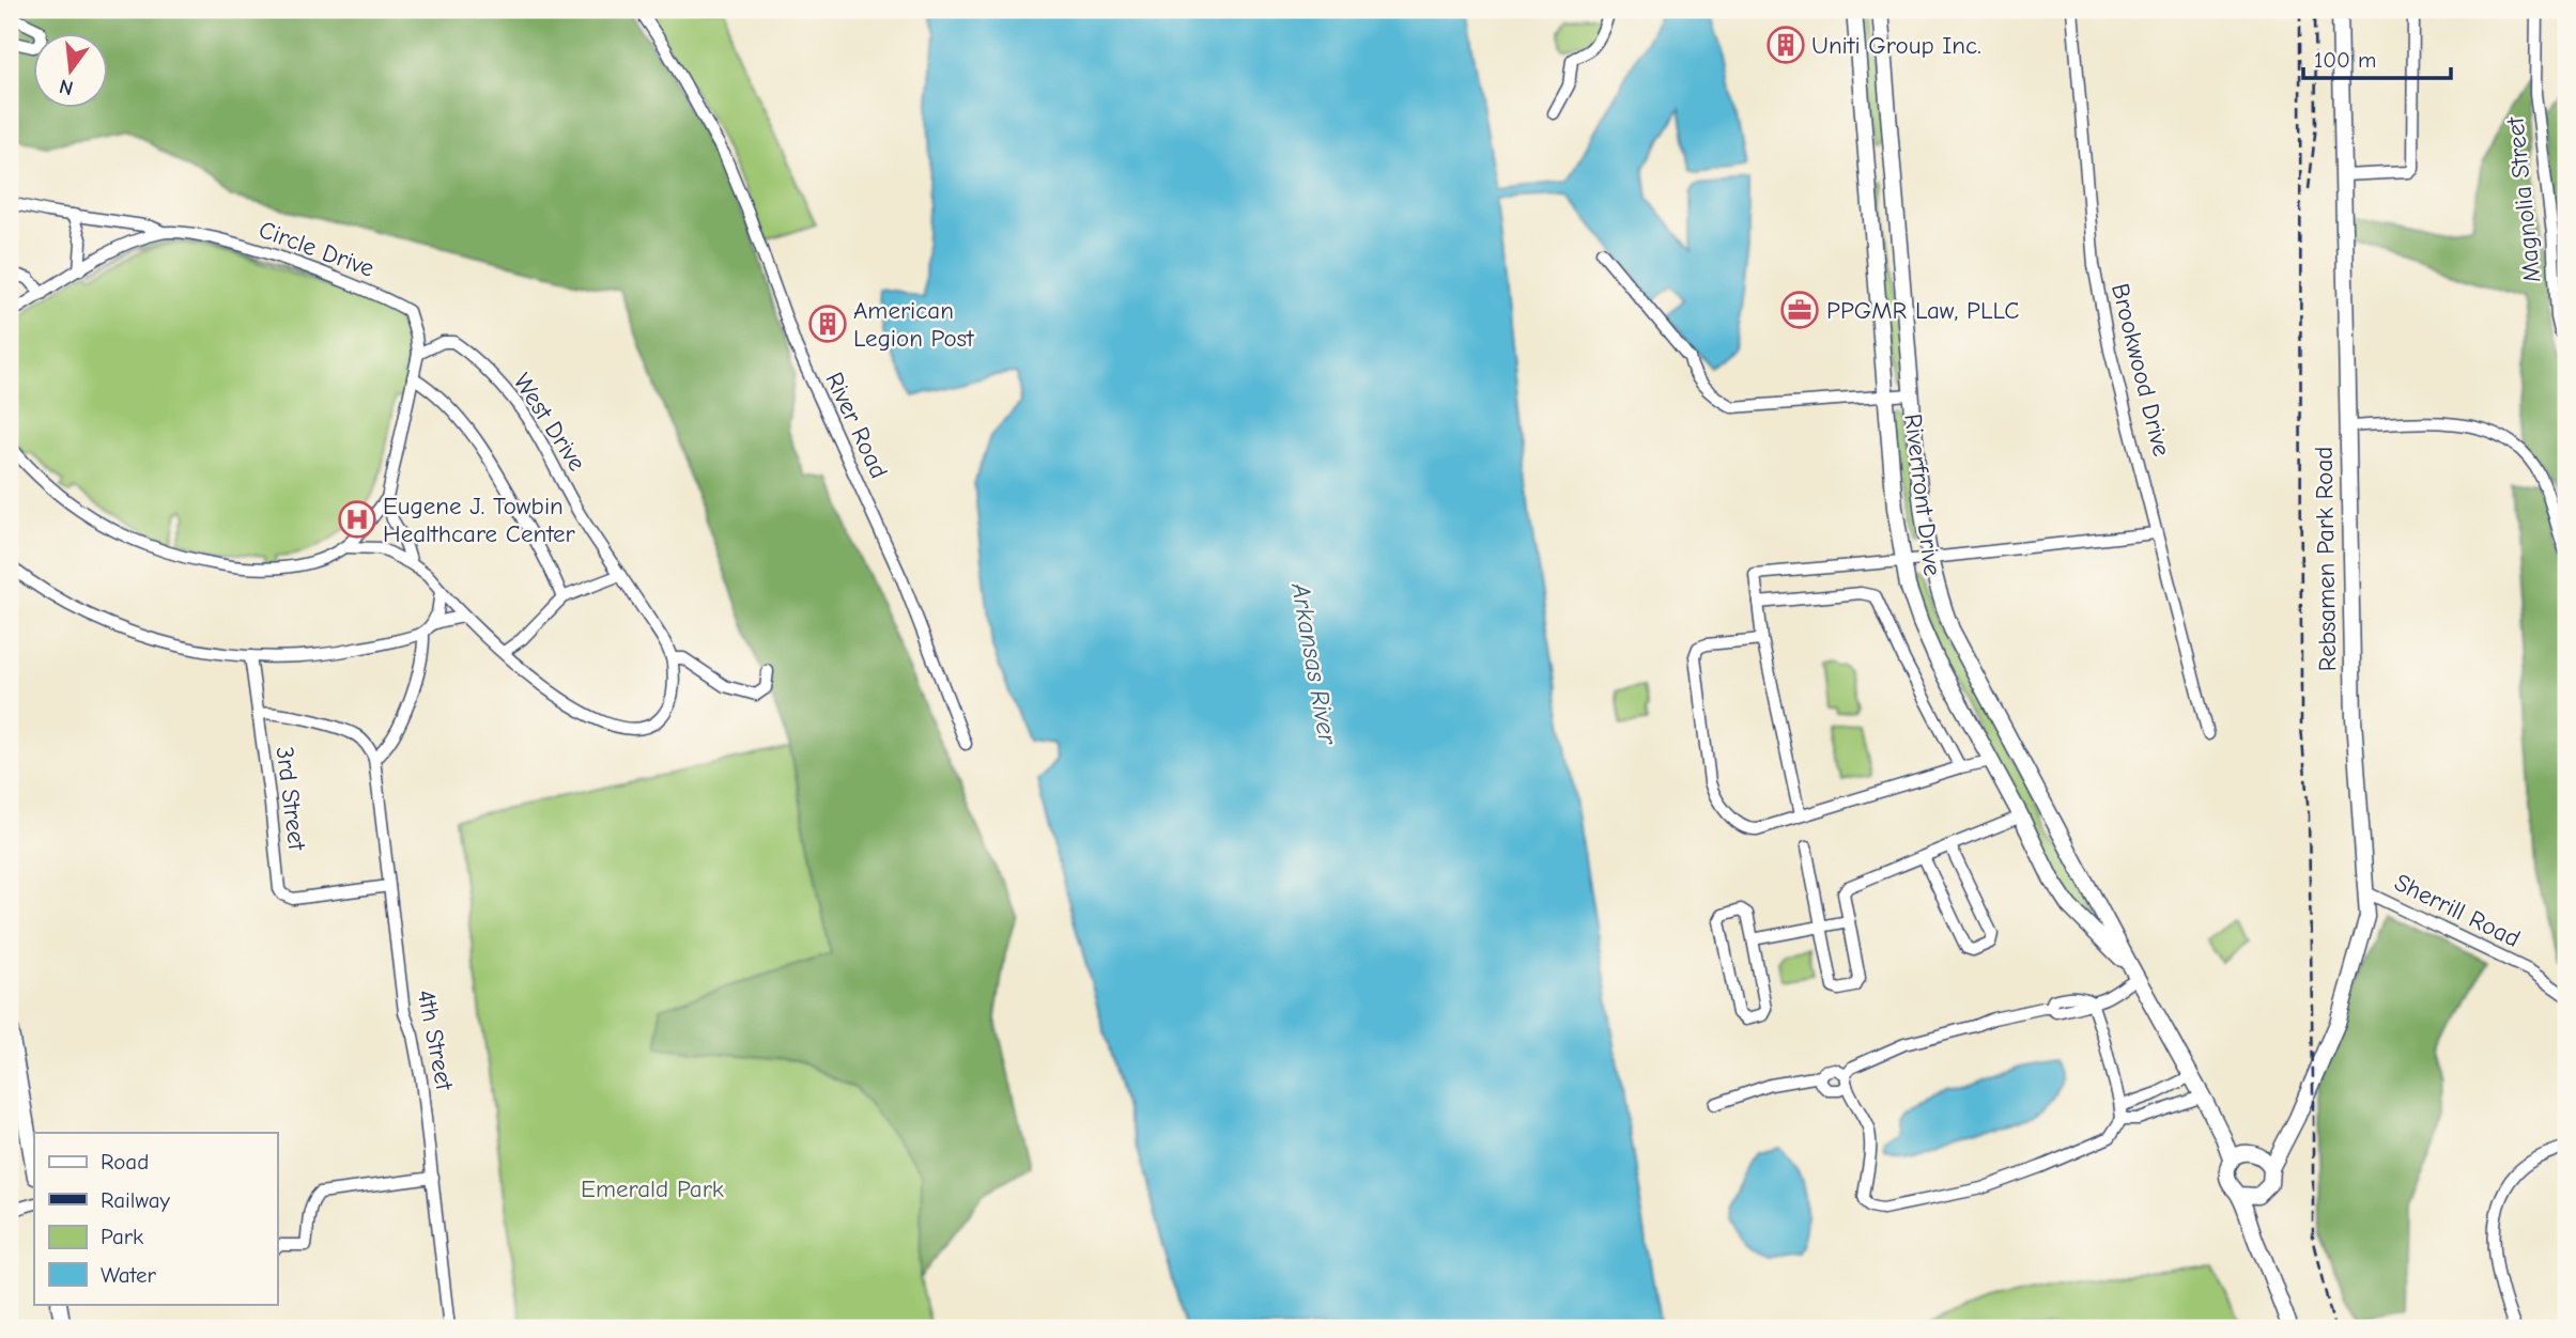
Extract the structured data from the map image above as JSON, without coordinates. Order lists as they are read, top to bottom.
{
  "streets": {
    "street": [
      "Magnolia Street",
      "Circle Drive",
      "Brookwood Drive",
      "West Drive",
      "River Road",
      "Riverfront Drive",
      "Rebsamen Park Road",
      "3rd Street",
      "Sherrill Road",
      "4th Street"
    ]
  },
  "crossings": [
    ["Circle Drive", "West Drive"],
    ["Riverfront Drive", "Rebsamen Park Road"],
    ["Rebsamen Park Road", "Sherrill Road"],
    ["3rd Street", "4th Street"]
  ],
  "water": ["Arkansas River"],
  "parks": ["Emerald Park"],
  "places": {
    "building": ["Uniti Group Inc.", "American Legion Post"],
    "office": ["PPGMR Law, PLLC"],
    "hospital": ["Eugene J. Towbin Healthcare Center"]
  },
  "legend": [
    "Road",
    "Railway",
    "Park",
    "Water"
  ],
  "scale_bar": "100 m",
  "north": "bottom"
}
